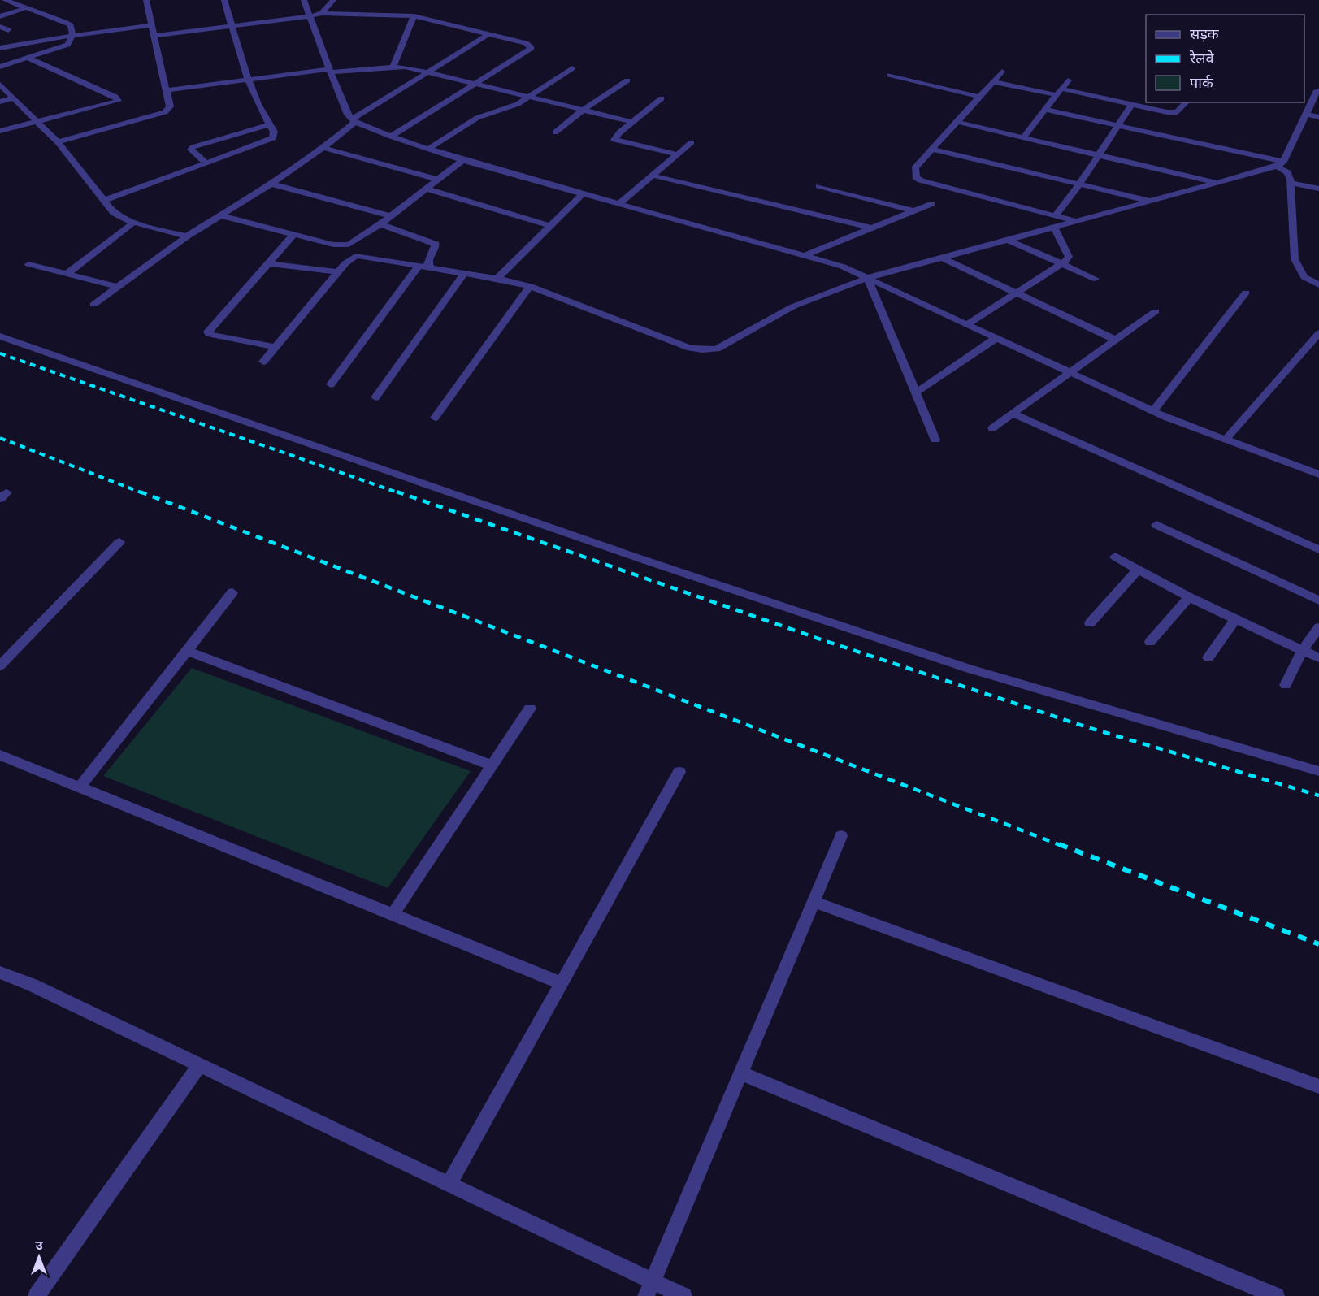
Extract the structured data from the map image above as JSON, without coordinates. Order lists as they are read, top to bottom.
{
  "legend": ["सड़क", "रेलवे", "पार्क"],
  "north": "top"
}
